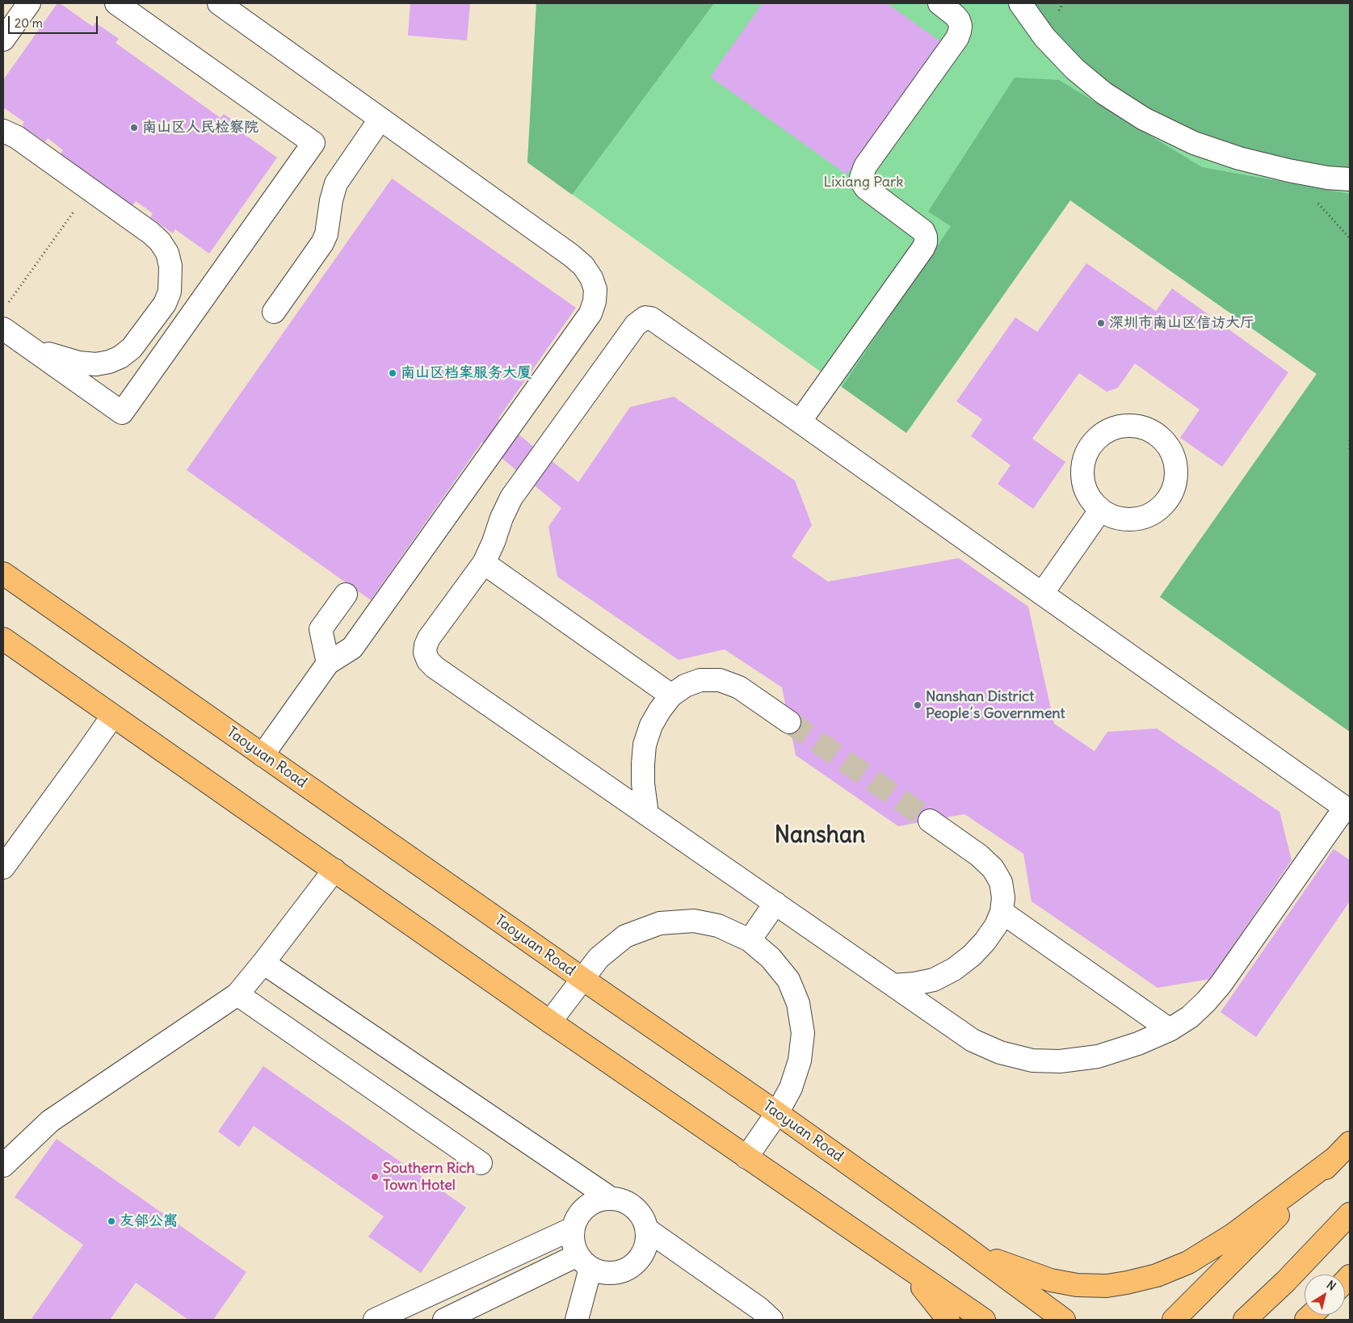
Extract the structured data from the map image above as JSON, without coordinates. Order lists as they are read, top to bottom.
{
  "streets": {
    "main road": ["Taoyuan Road"]
  },
  "districts": ["Nanshan"],
  "parks": ["Lixiang Park"],
  "places": [
    "南山区人民检察院",
    "深圳市南山区信访大厅",
    "南山区档案服务大厦",
    "Nanshan District People′s Government",
    "Southern Rich Town Hotel",
    "友邻公寓"
  ],
  "scale_bar": "20 m",
  "north": "top right"
}
